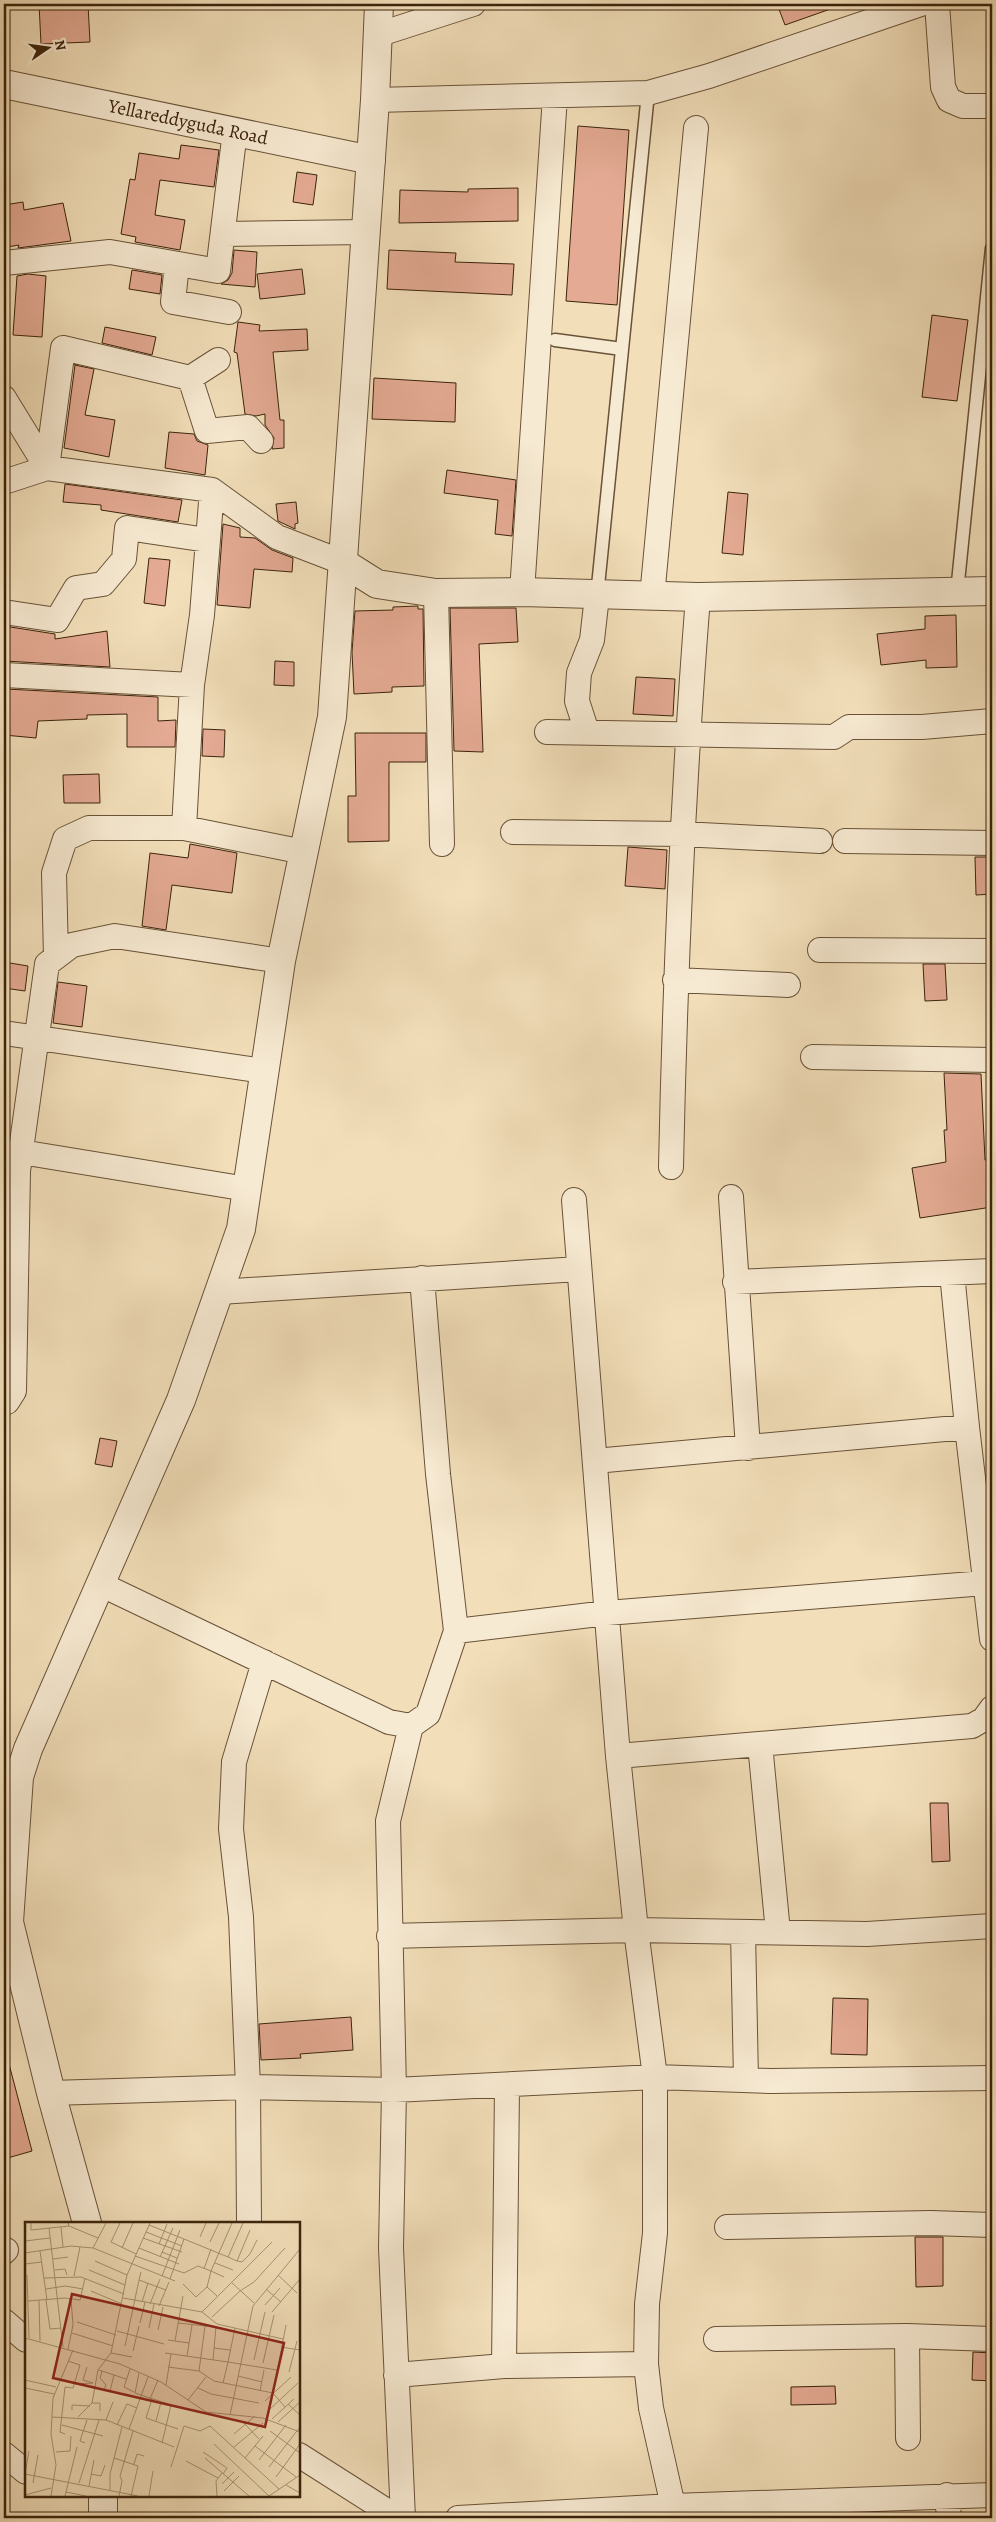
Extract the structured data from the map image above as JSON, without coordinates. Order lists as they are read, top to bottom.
{
  "streets": {
    "street": ["Yellareddyguda Road"]
  },
  "north": "right"
}
